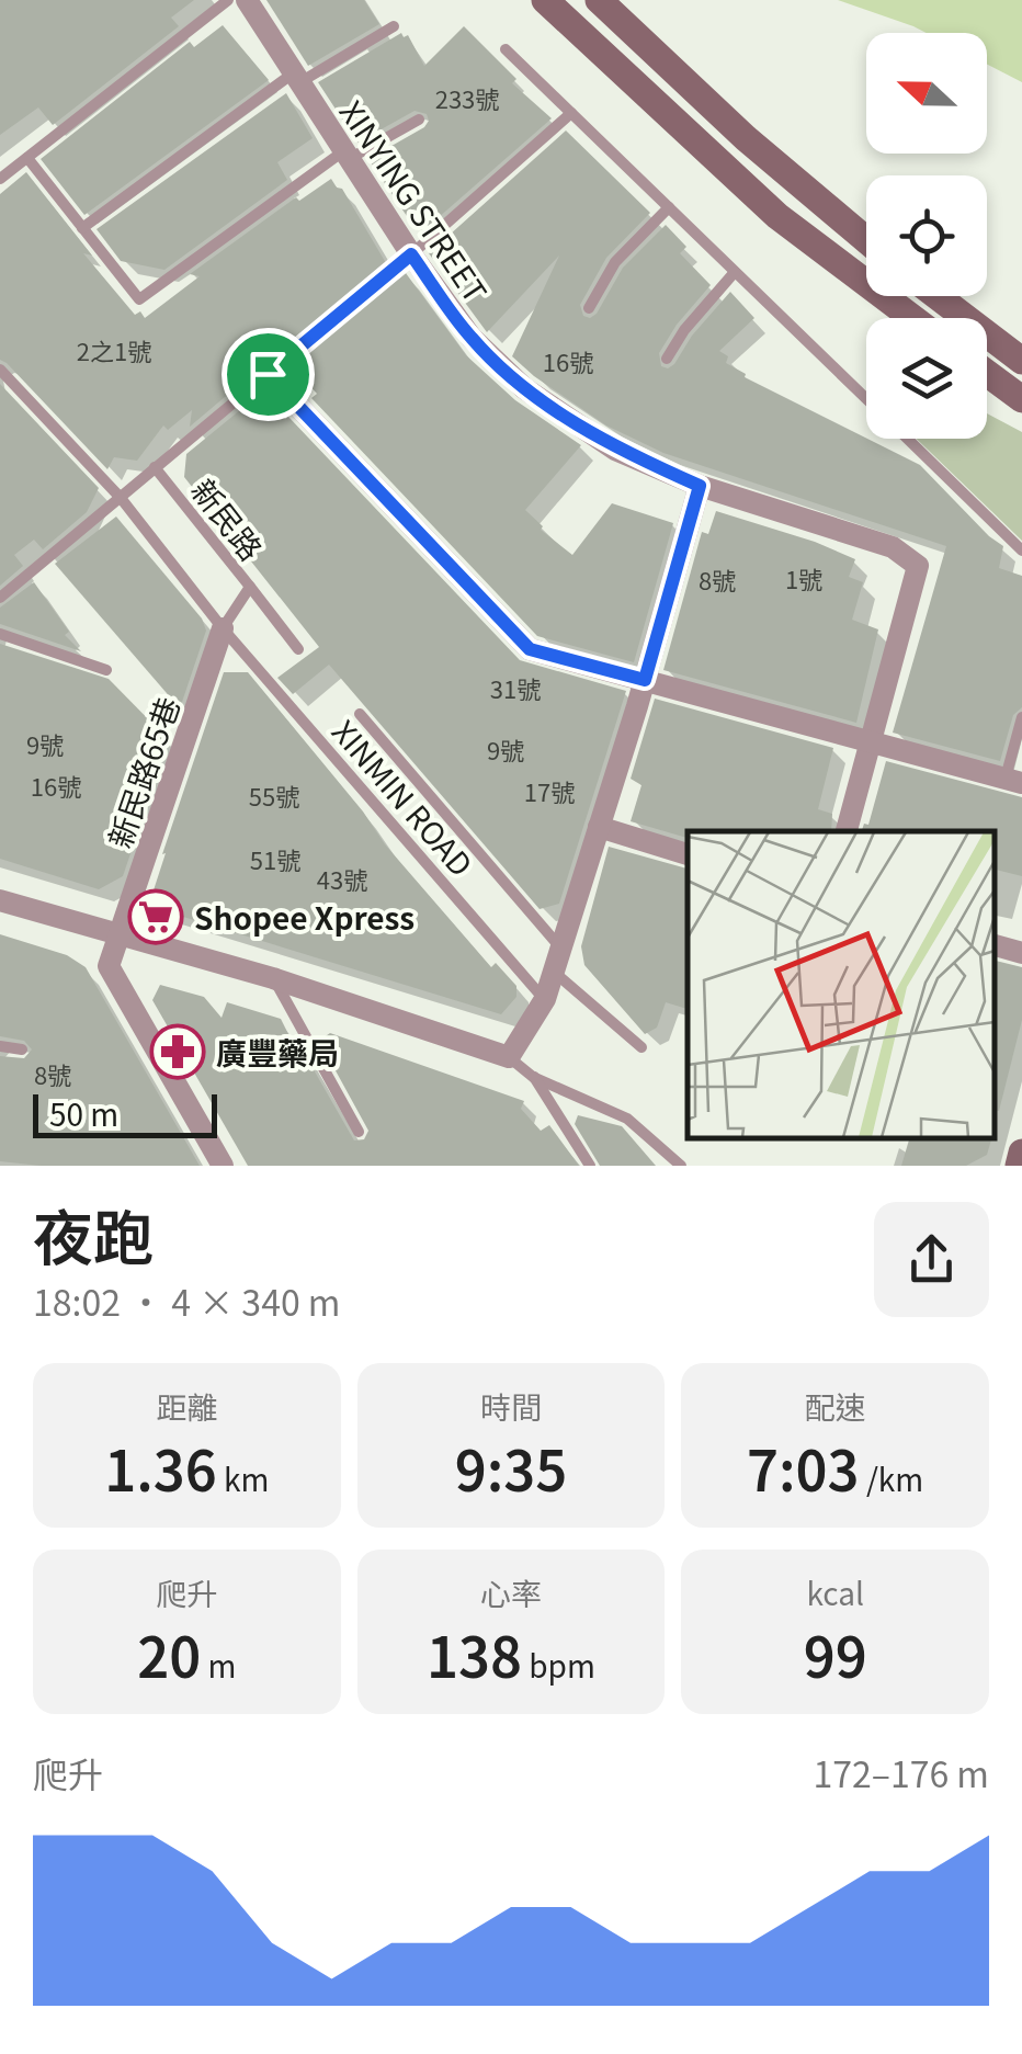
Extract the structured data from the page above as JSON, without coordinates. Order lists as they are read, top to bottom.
{
  "streets": {
    "street": ["XINYING STREET", "新民路65巷"],
    "lane": ["新民路", "XINMIN ROAD"]
  },
  "crossings": [
    ["新民路", "新民路65巷"],
    ["新民路", "XINMIN ROAD"],
    ["新民路65巷", "XINMIN ROAD"]
  ],
  "places": {
    "supermarket": ["Shopee Xpress"],
    "pharmacy": ["廣豐藥局"]
  },
  "house_numbers": [
    "233號",
    "2之1號",
    "16號",
    "1號",
    "8號",
    "31號",
    "9號",
    "9號",
    "16號",
    "17號",
    "55號",
    "51號",
    "43號",
    "8號"
  ],
  "scale_bar": "50 m",
  "north": "left",
  "page": {
    "scale": "50 m",
    "heading": ["夜跑", "18:02 · 4 × 340 m"],
    "stats": [
      ["距離", "1.36 km"],
      ["時間", "9:35"],
      ["配速", "7:03 /km"],
      ["爬升", "20 m"],
      ["心率", "138 bpm"],
      ["kcal", "99"]
    ],
    "chart": ["爬升", "172–176 m"]
  }
}
